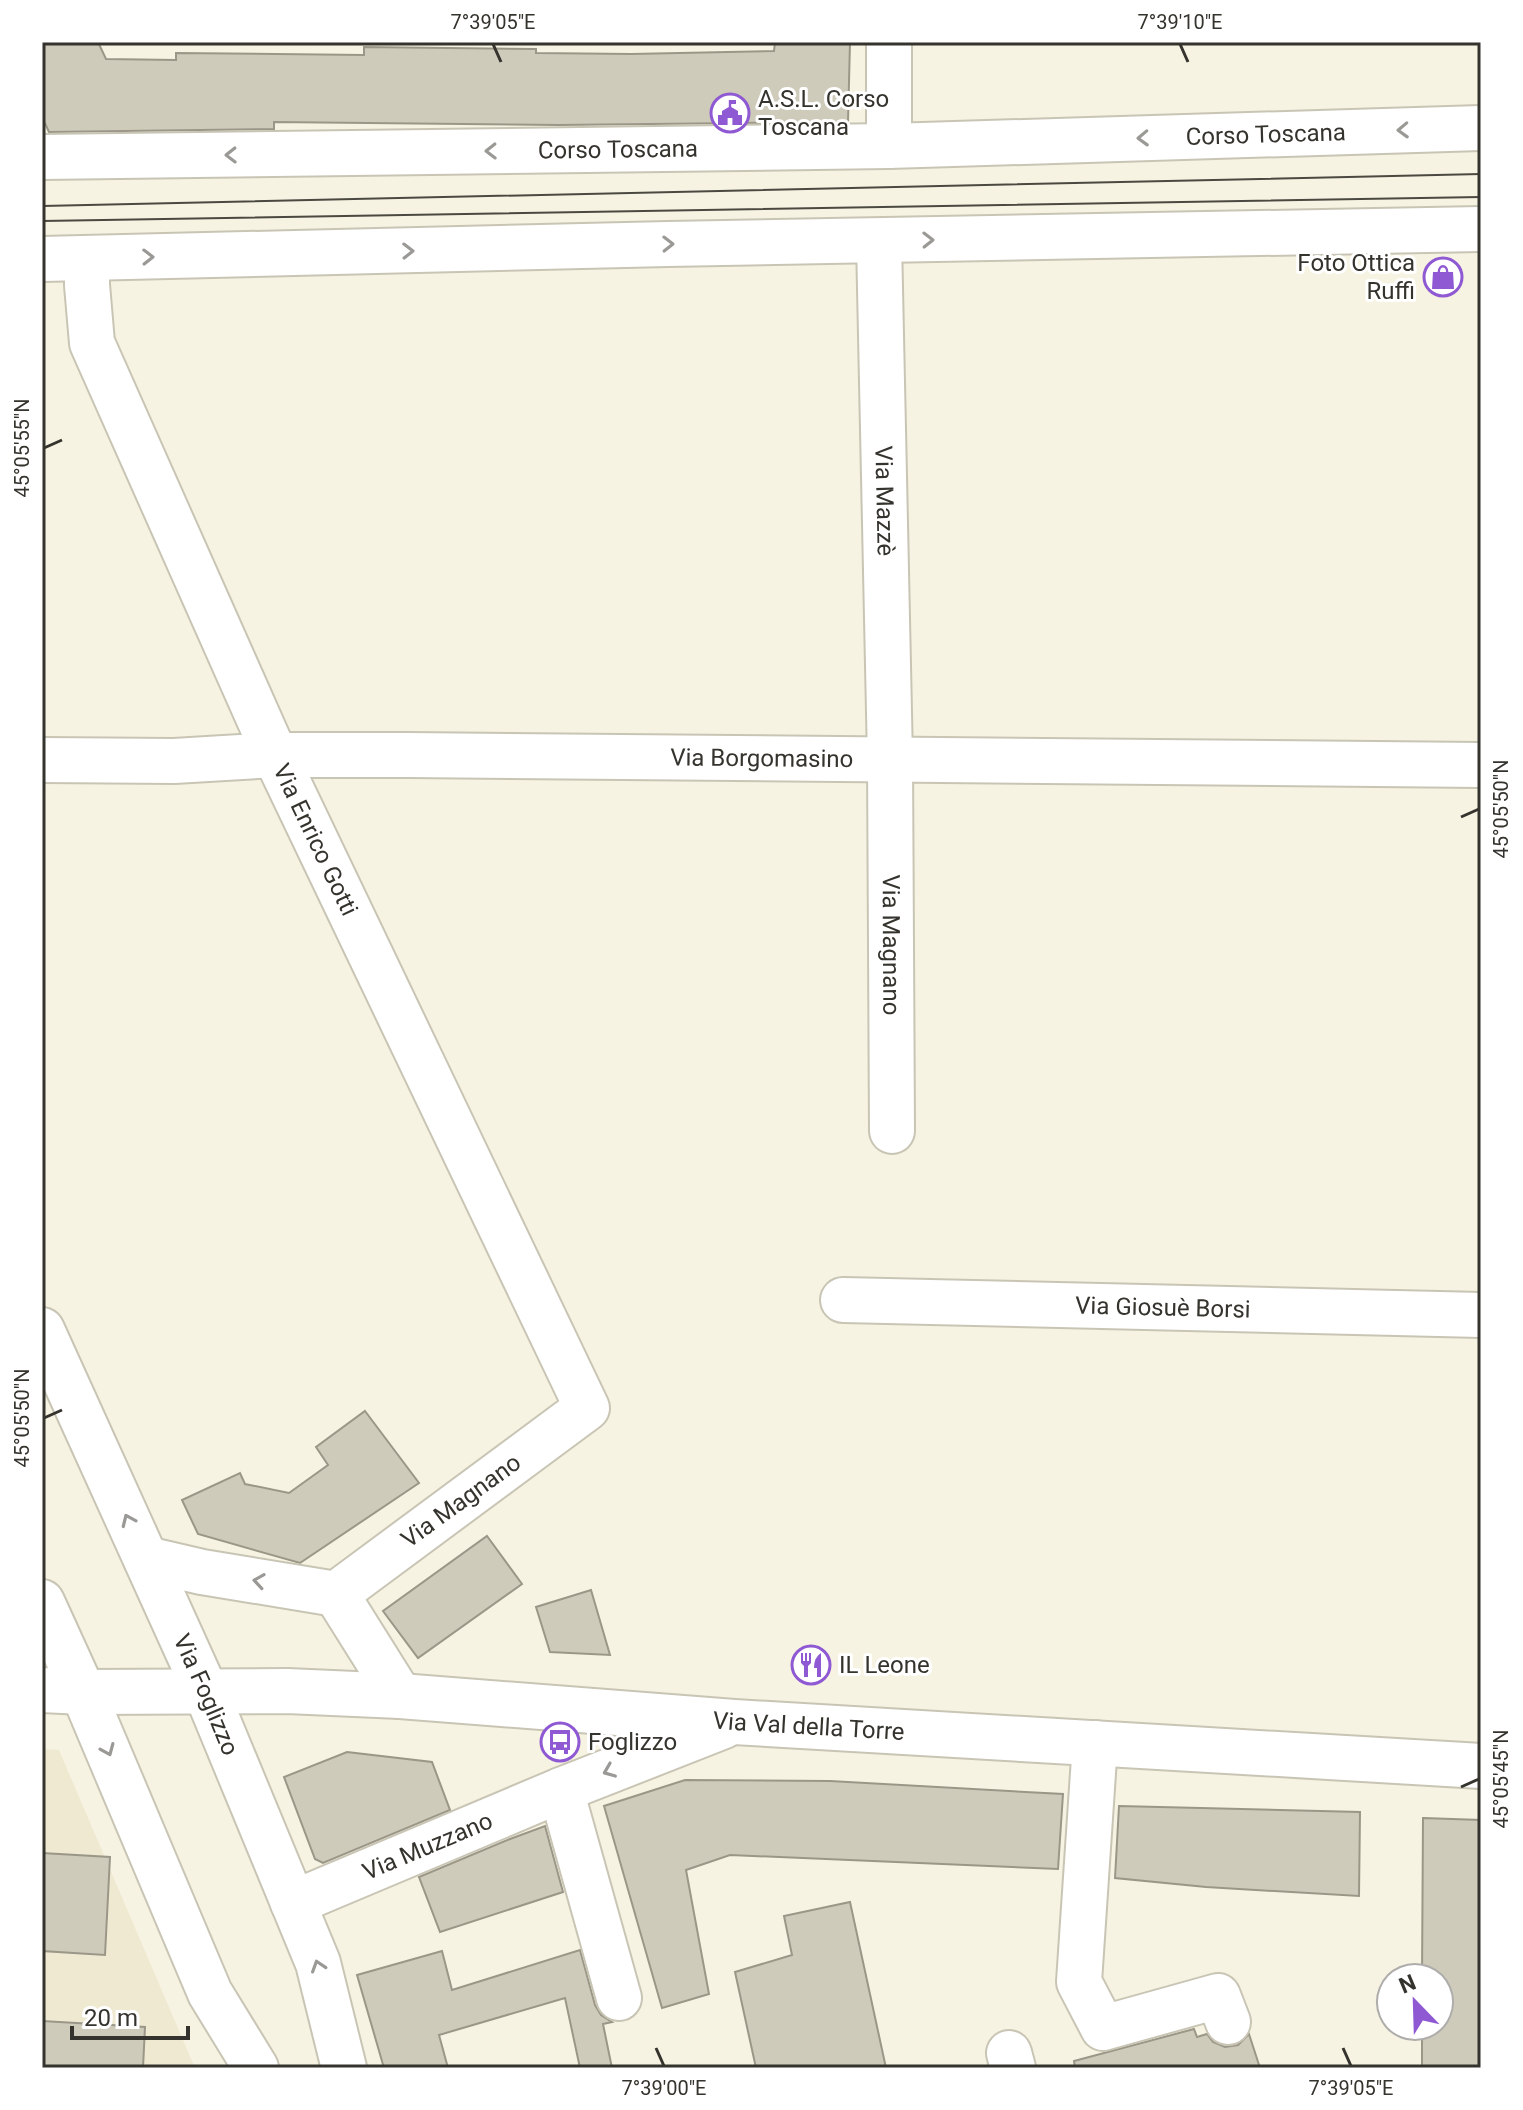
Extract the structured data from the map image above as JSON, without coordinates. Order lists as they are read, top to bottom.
{
  "streets": {
    "street": [
      "Corso Toscana",
      "Via Mazzè",
      "Via Borgomasino",
      "Via Enrico Gotti",
      "Via Magnano",
      "Via Giosuè Borsi",
      "Via Foglizzo",
      "Via Val della Torre",
      "Via Muzzano"
    ]
  },
  "crossings": [
    ["Via Mazzè", "Via Borgomasino"],
    ["Via Mazzè", "Via Magnano"],
    ["Via Borgomasino", "Via Enrico Gotti"],
    ["Via Borgomasino", "Via Magnano"],
    ["Via Enrico Gotti", "Via Magnano"],
    ["Via Foglizzo", "Via Val della Torre"],
    ["Via Foglizzo", "Via Muzzano"],
    ["Via Val della Torre", "Via Muzzano"]
  ],
  "one_way": ["Via Muzzano"],
  "places": {
    "public building": ["A.S.L. Corso Toscana"],
    "shop": ["Foto Ottica Ruffi"],
    "restaurant": ["IL Leone"],
    "bus stop": ["Foglizzo"]
  },
  "scale_bar": "20 m",
  "north": "top left",
  "coordinates": [
    "7°39'05\"E",
    "7°39'10\"E",
    "45°05'55\"N",
    "45°05'50\"N",
    "45°05'45\"N",
    "7°39'00\"E"
  ]
}
